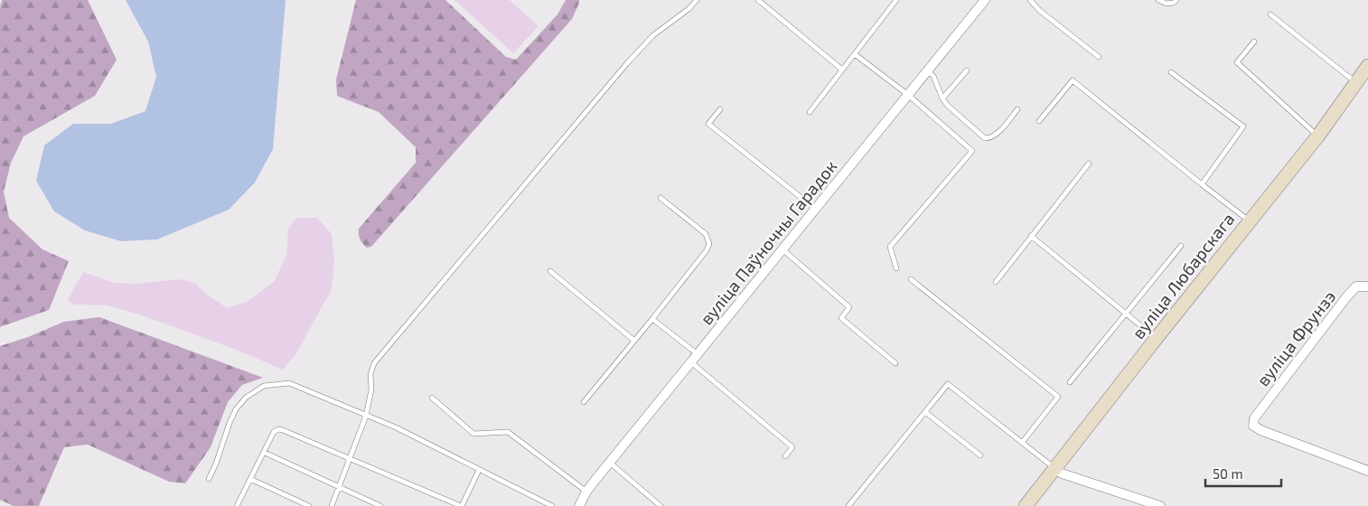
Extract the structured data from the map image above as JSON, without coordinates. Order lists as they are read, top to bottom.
{
  "streets": {
    "street": ["вуліца Паўночны Гарадок", "вуліца Любарскага", "вуліца Фрунзэ"]
  },
  "scale_bar": "50 m"
}
